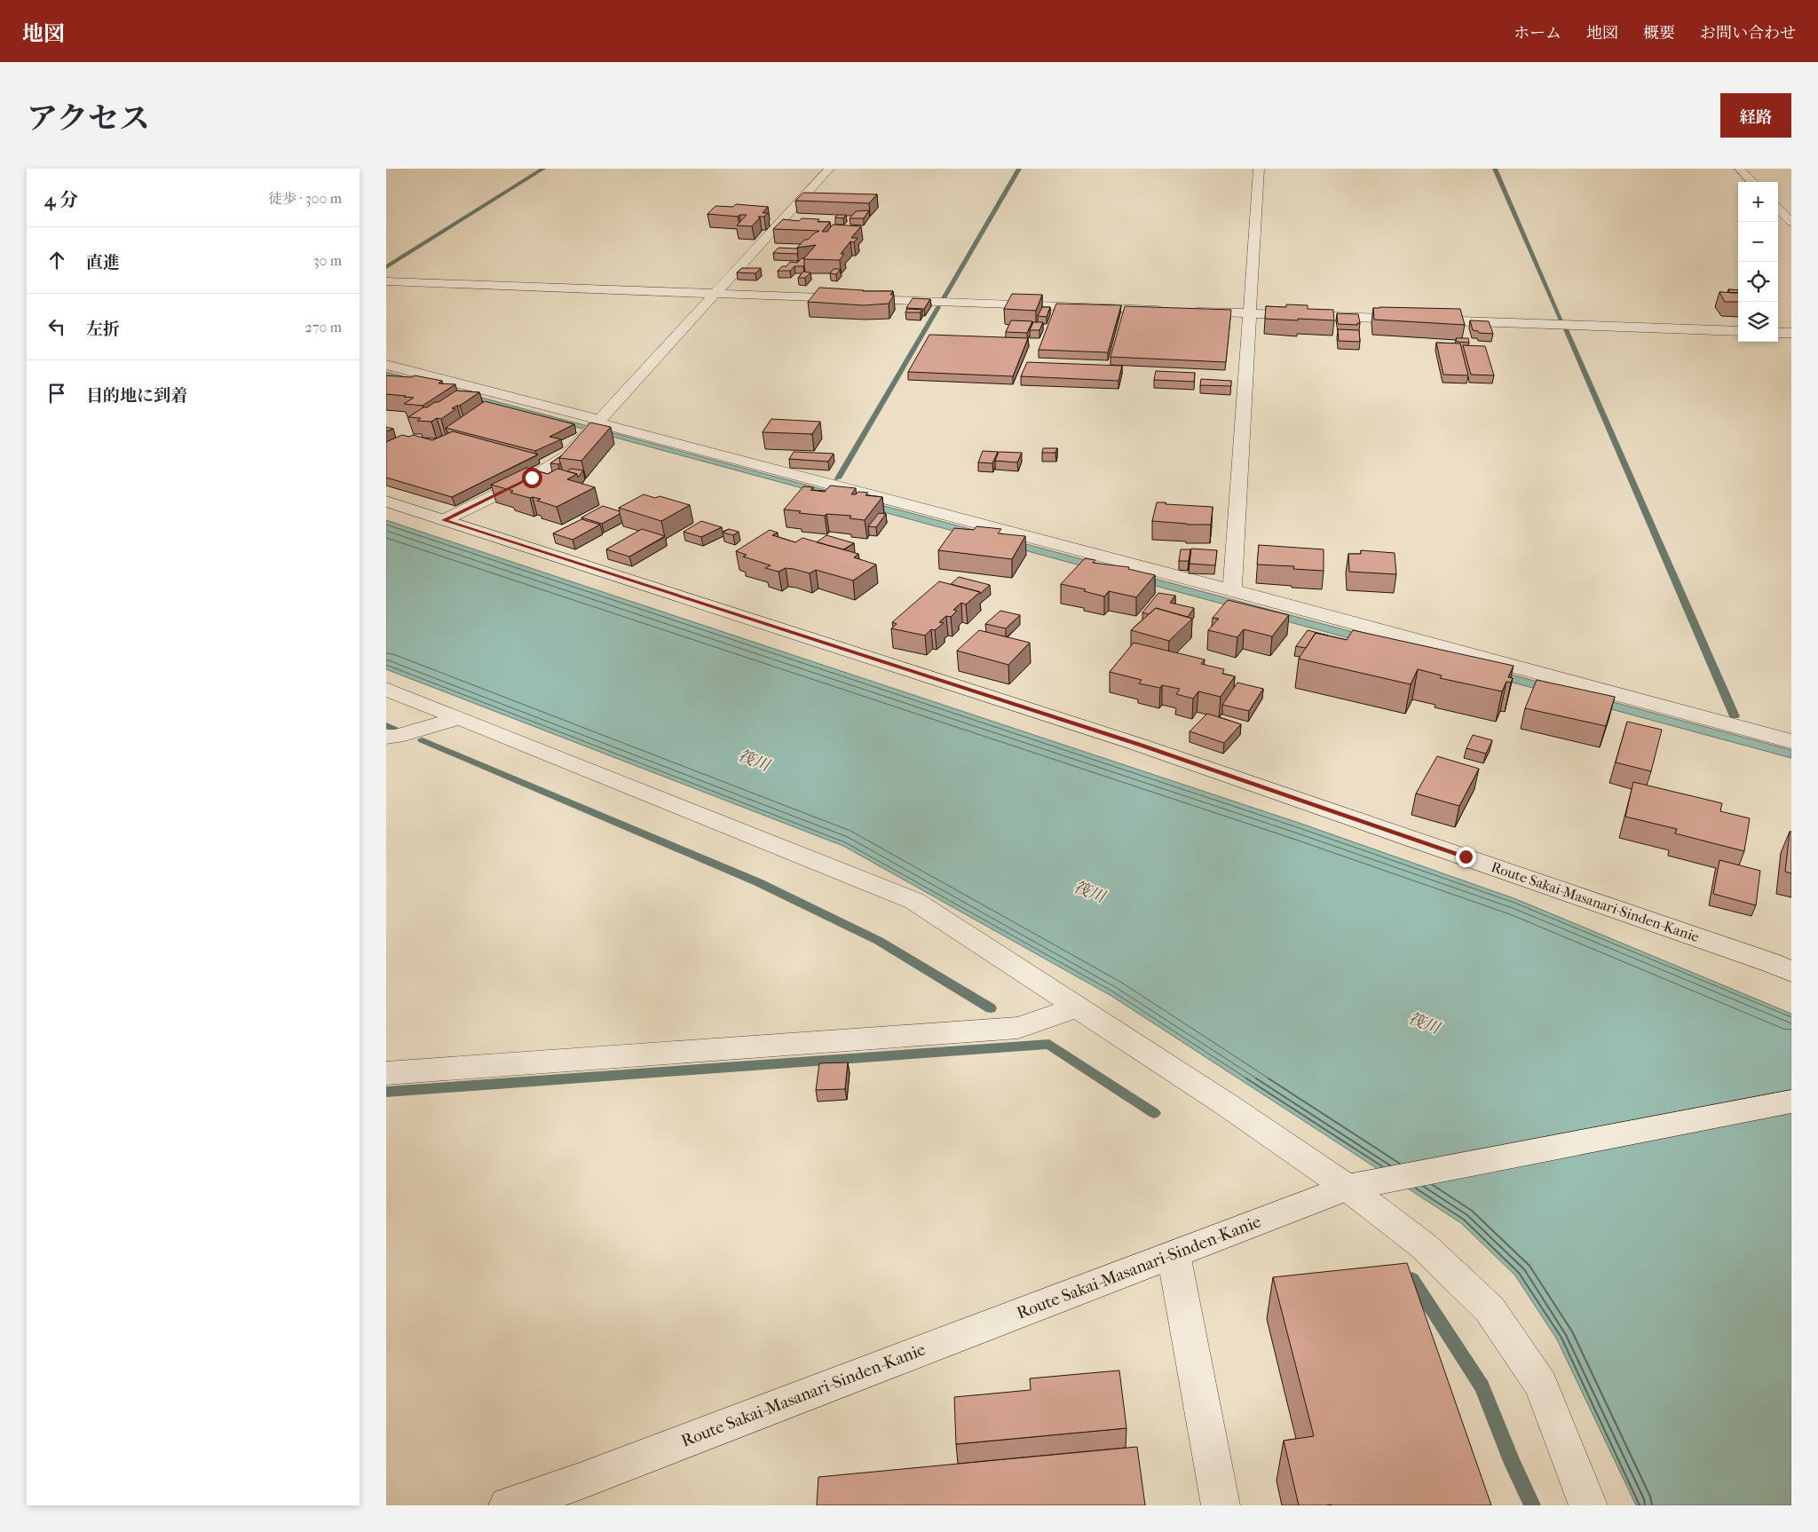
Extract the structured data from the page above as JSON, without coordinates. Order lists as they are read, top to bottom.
{
  "streets": {
    "street": ["Route Sakai-Masanari-Sinden-Kanie"]
  },
  "water": ["筏川"],
  "page": {
    "header": "地図",
    "nav": [
      "ホーム",
      "地図",
      "概要",
      "お問い合わせ"
    ],
    "title": "アクセス",
    "buttons": "経路",
    "heading": ["4 分", "徒歩 · 300 m"],
    "map_buttons": ["+", "−"],
    "list": [
      ["直進", "30 m"],
      ["左折", "270 m"],
      "目的地に到着"
    ]
  }
}
